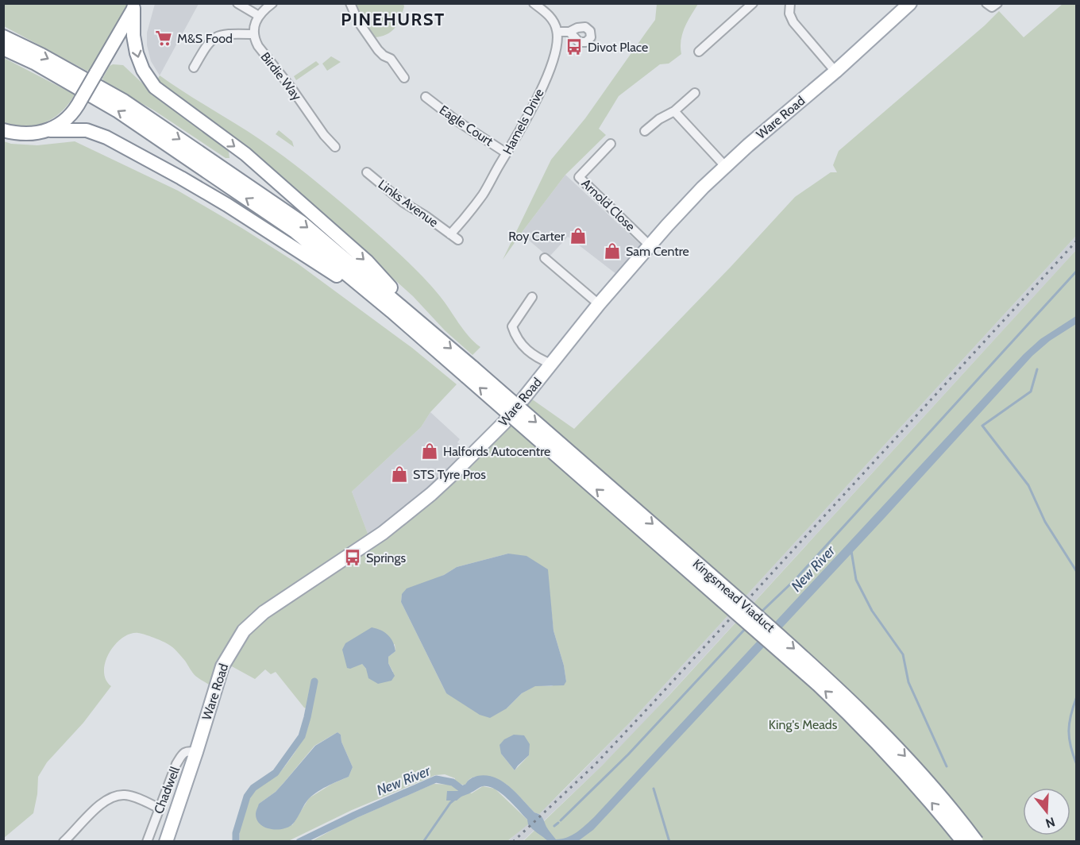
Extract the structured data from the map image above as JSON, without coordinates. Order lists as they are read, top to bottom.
{
  "streets": {
    "main road": ["Ware Road", "Kingsmead Viaduct"],
    "street": [
      "Birdie Way",
      "Hamels Drive",
      "Eagle Court",
      "Links Avenue",
      "Arnold Close",
      "Chadwell"
    ]
  },
  "crossings": [
    ["Ware Road", "Arnold Close"],
    ["Ware Road", "Chadwell"],
    ["Hamels Drive", "Eagle Court"],
    ["Hamels Drive", "Links Avenue"]
  ],
  "districts": ["PINEHURST"],
  "water": ["New River"],
  "parks": ["King's Meads"],
  "places": {
    "supermarket": ["M&S Food"],
    "bus stop": ["Divot Place", "Springs"],
    "shop": [
      "Roy Carter",
      "Sam Centre",
      "Halfords Autocentre",
      "STS Tyre Pros"
    ]
  },
  "north": "bottom"
}
